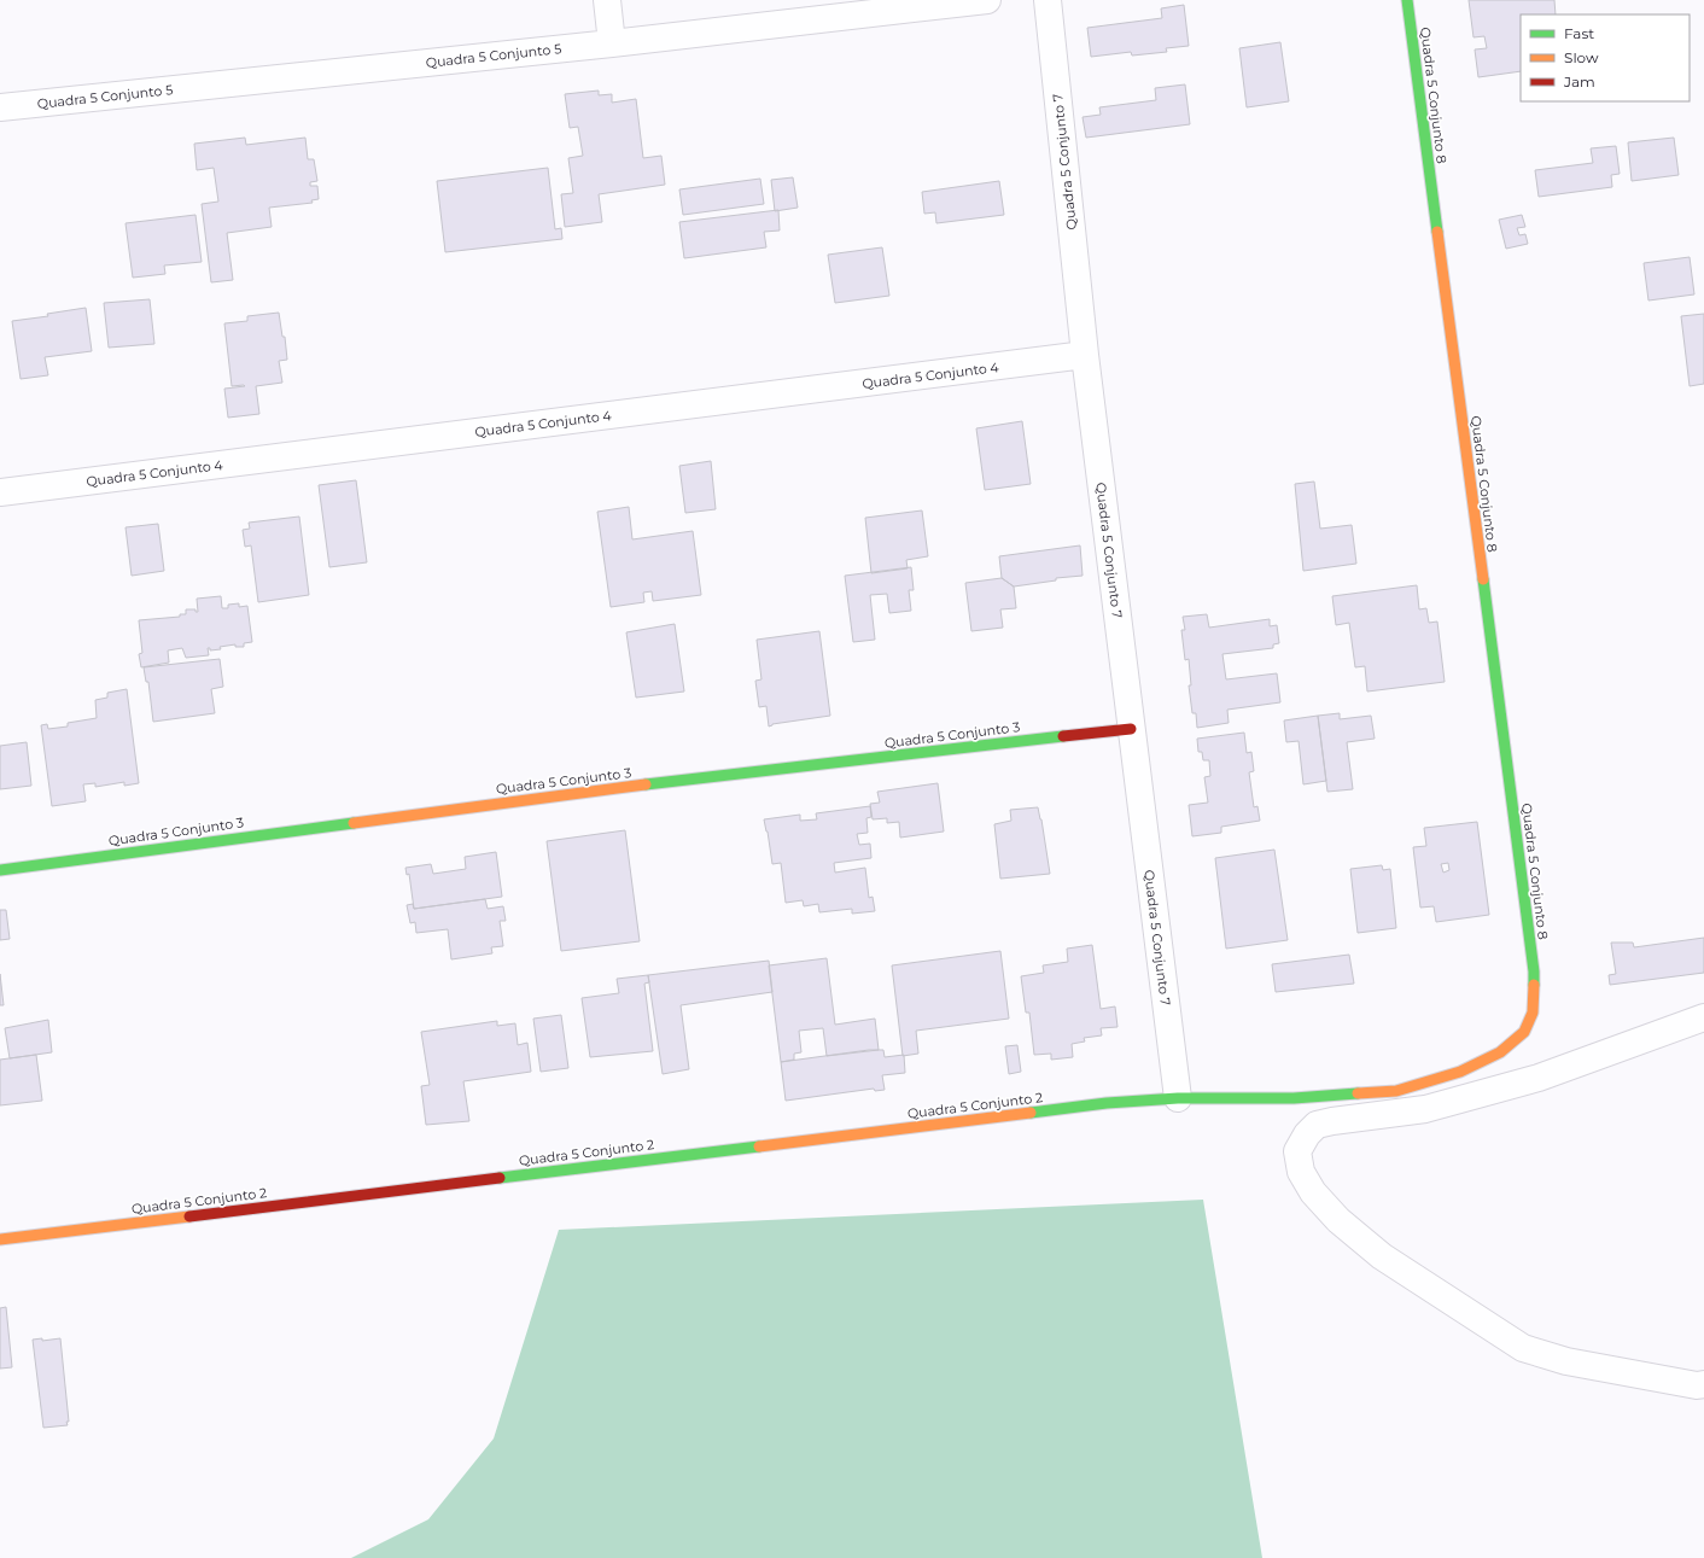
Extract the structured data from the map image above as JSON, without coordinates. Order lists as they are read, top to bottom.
{
  "streets": {
    "street": [
      "Quadra 5 Conjunto 5",
      "Quadra 5 Conjunto 8",
      "Quadra 5 Conjunto 7",
      "Quadra 5 Conjunto 4",
      "Quadra 5 Conjunto 3",
      "Quadra 5 Conjunto 2"
    ]
  },
  "crossings": [
    ["Quadra 5 Conjunto 8", "Quadra 5 Conjunto 7"],
    ["Quadra 5 Conjunto 8", "Quadra 5 Conjunto 2"],
    ["Quadra 5 Conjunto 7", "Quadra 5 Conjunto 4"],
    ["Quadra 5 Conjunto 7", "Quadra 5 Conjunto 3"],
    ["Quadra 5 Conjunto 7", "Quadra 5 Conjunto 2"]
  ],
  "legend": ["Fast", "Slow", "Jam"]
}
